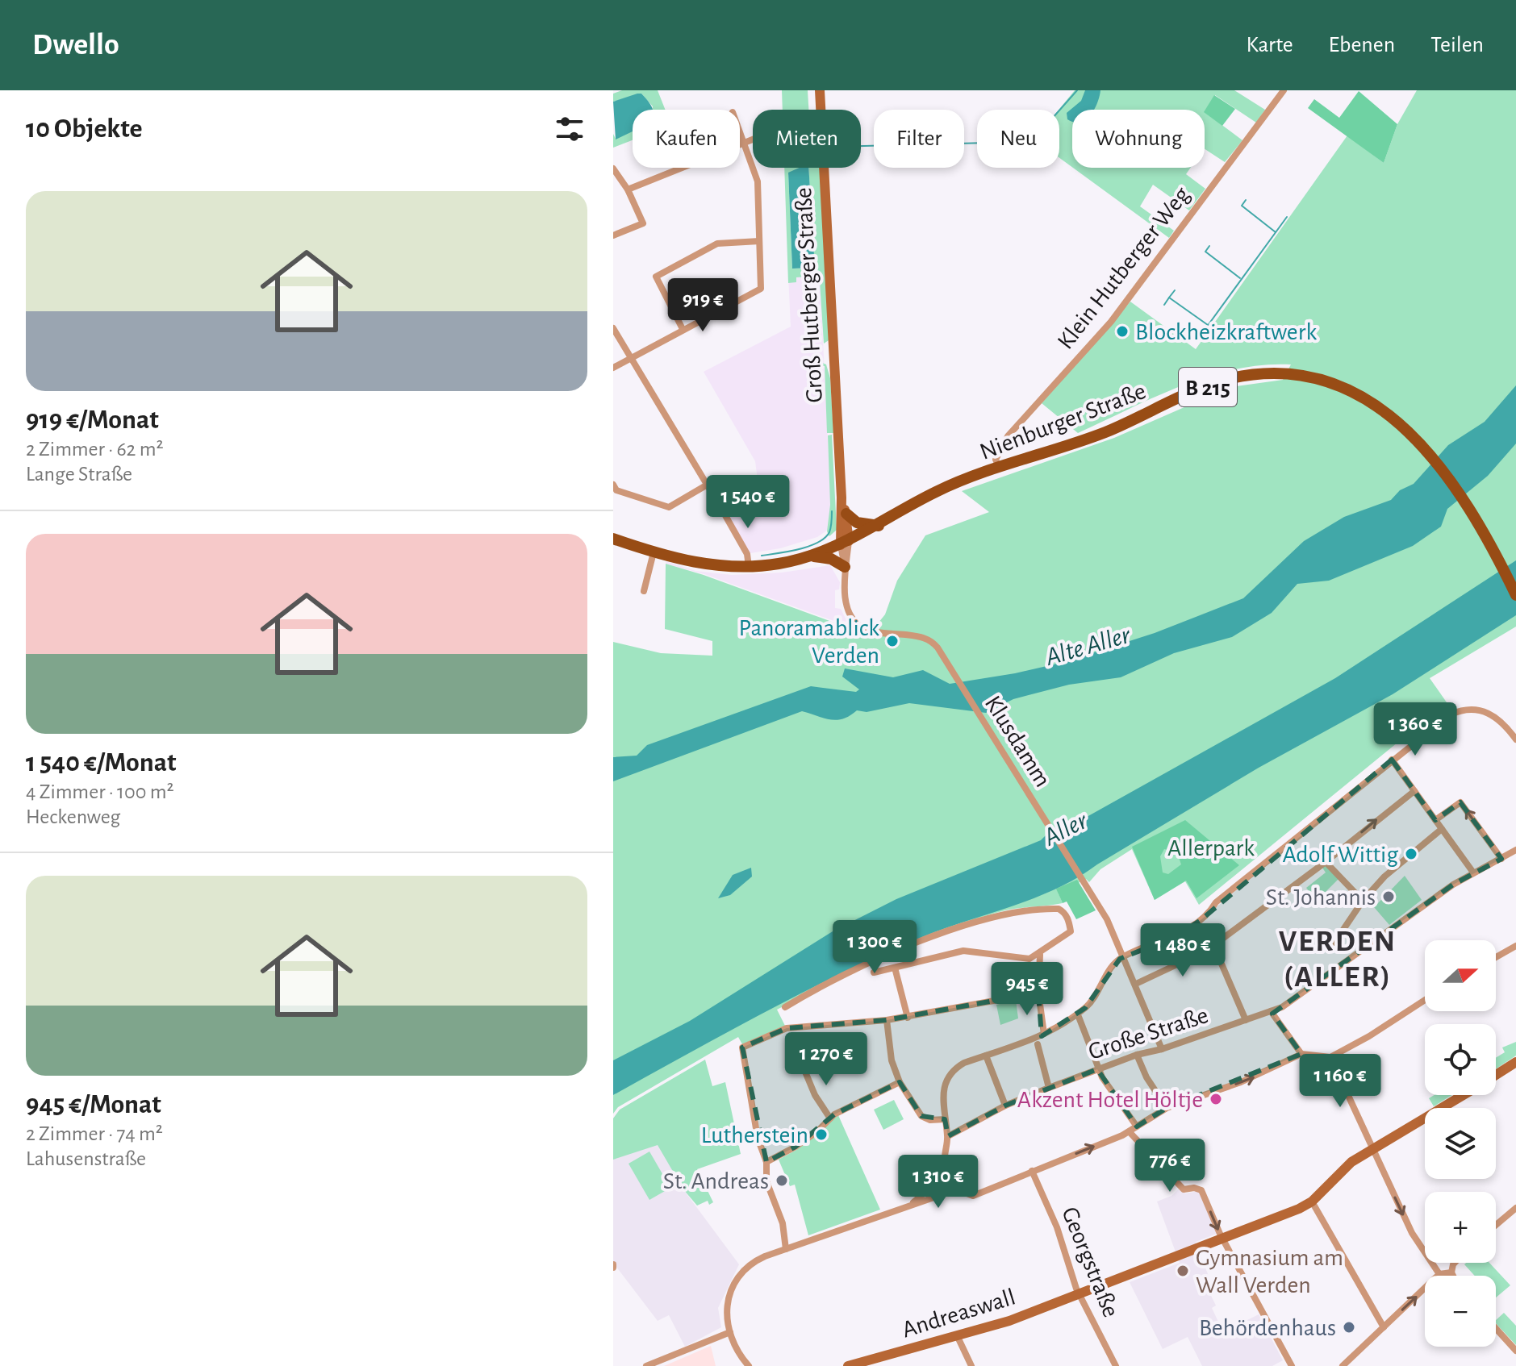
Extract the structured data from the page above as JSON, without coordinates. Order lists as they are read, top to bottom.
{
  "streets": {
    "main road": [
      "Groß Hutberger Straße",
      "B 215",
      "Nienburger Straße",
      "Andreaswall"
    ],
    "street": [
      "Klein Hutberger Weg",
      "Klusdamm",
      "Große Straße",
      "Georgstraße"
    ]
  },
  "crossings": [
    ["Klein Hutberger Weg", "Nienburger Straße"],
    ["Groß Hutberger Straße", "Nienburger Straße"],
    ["Groß Hutberger Straße", "Klusdamm"],
    ["Klusdamm", "Große Straße"],
    ["Georgstraße", "Andreaswall"]
  ],
  "districts": ["VERDEN (ALLER)"],
  "water": ["Alte Aller", "Aller"],
  "parks": ["Allerpark"],
  "places": [
    "Blockheizkraftwerk",
    "Panoramablick Verden",
    "Adolf Wittig",
    "St. Johannis",
    "Akzent Hotel Höltje",
    "Lutherstein",
    "St. Andreas",
    "Gymnasium am Wall Verden",
    "Behördenhaus"
  ],
  "north": "right",
  "page": {
    "header": "Dwello",
    "nav": ["Karte", "Ebenen", "Teilen"],
    "heading": "10 Objekte",
    "chip": [
      "Kaufen",
      "Mieten",
      "Filter",
      "Neu",
      "Wohnung"
    ],
    "list": [
      {
        "name": "919 €/Monat",
        "note": "2 Zimmer · 62 m² · Lange Straße"
      },
      {
        "name": "1 540 €/Monat",
        "note": "4 Zimmer · 100 m² · Heckenweg"
      },
      {
        "name": "945 €/Monat",
        "note": "2 Zimmer · 74 m² · Lahusenstraße"
      }
    ],
    "price": [
      "919 €",
      "1 540 €",
      "1 360 €",
      "1 300 €",
      "1 480 €",
      "945 €",
      "1 270 €",
      "1 160 €",
      "776 €",
      "1 310 €"
    ],
    "map_buttons": ["+", "−"]
  }
}
